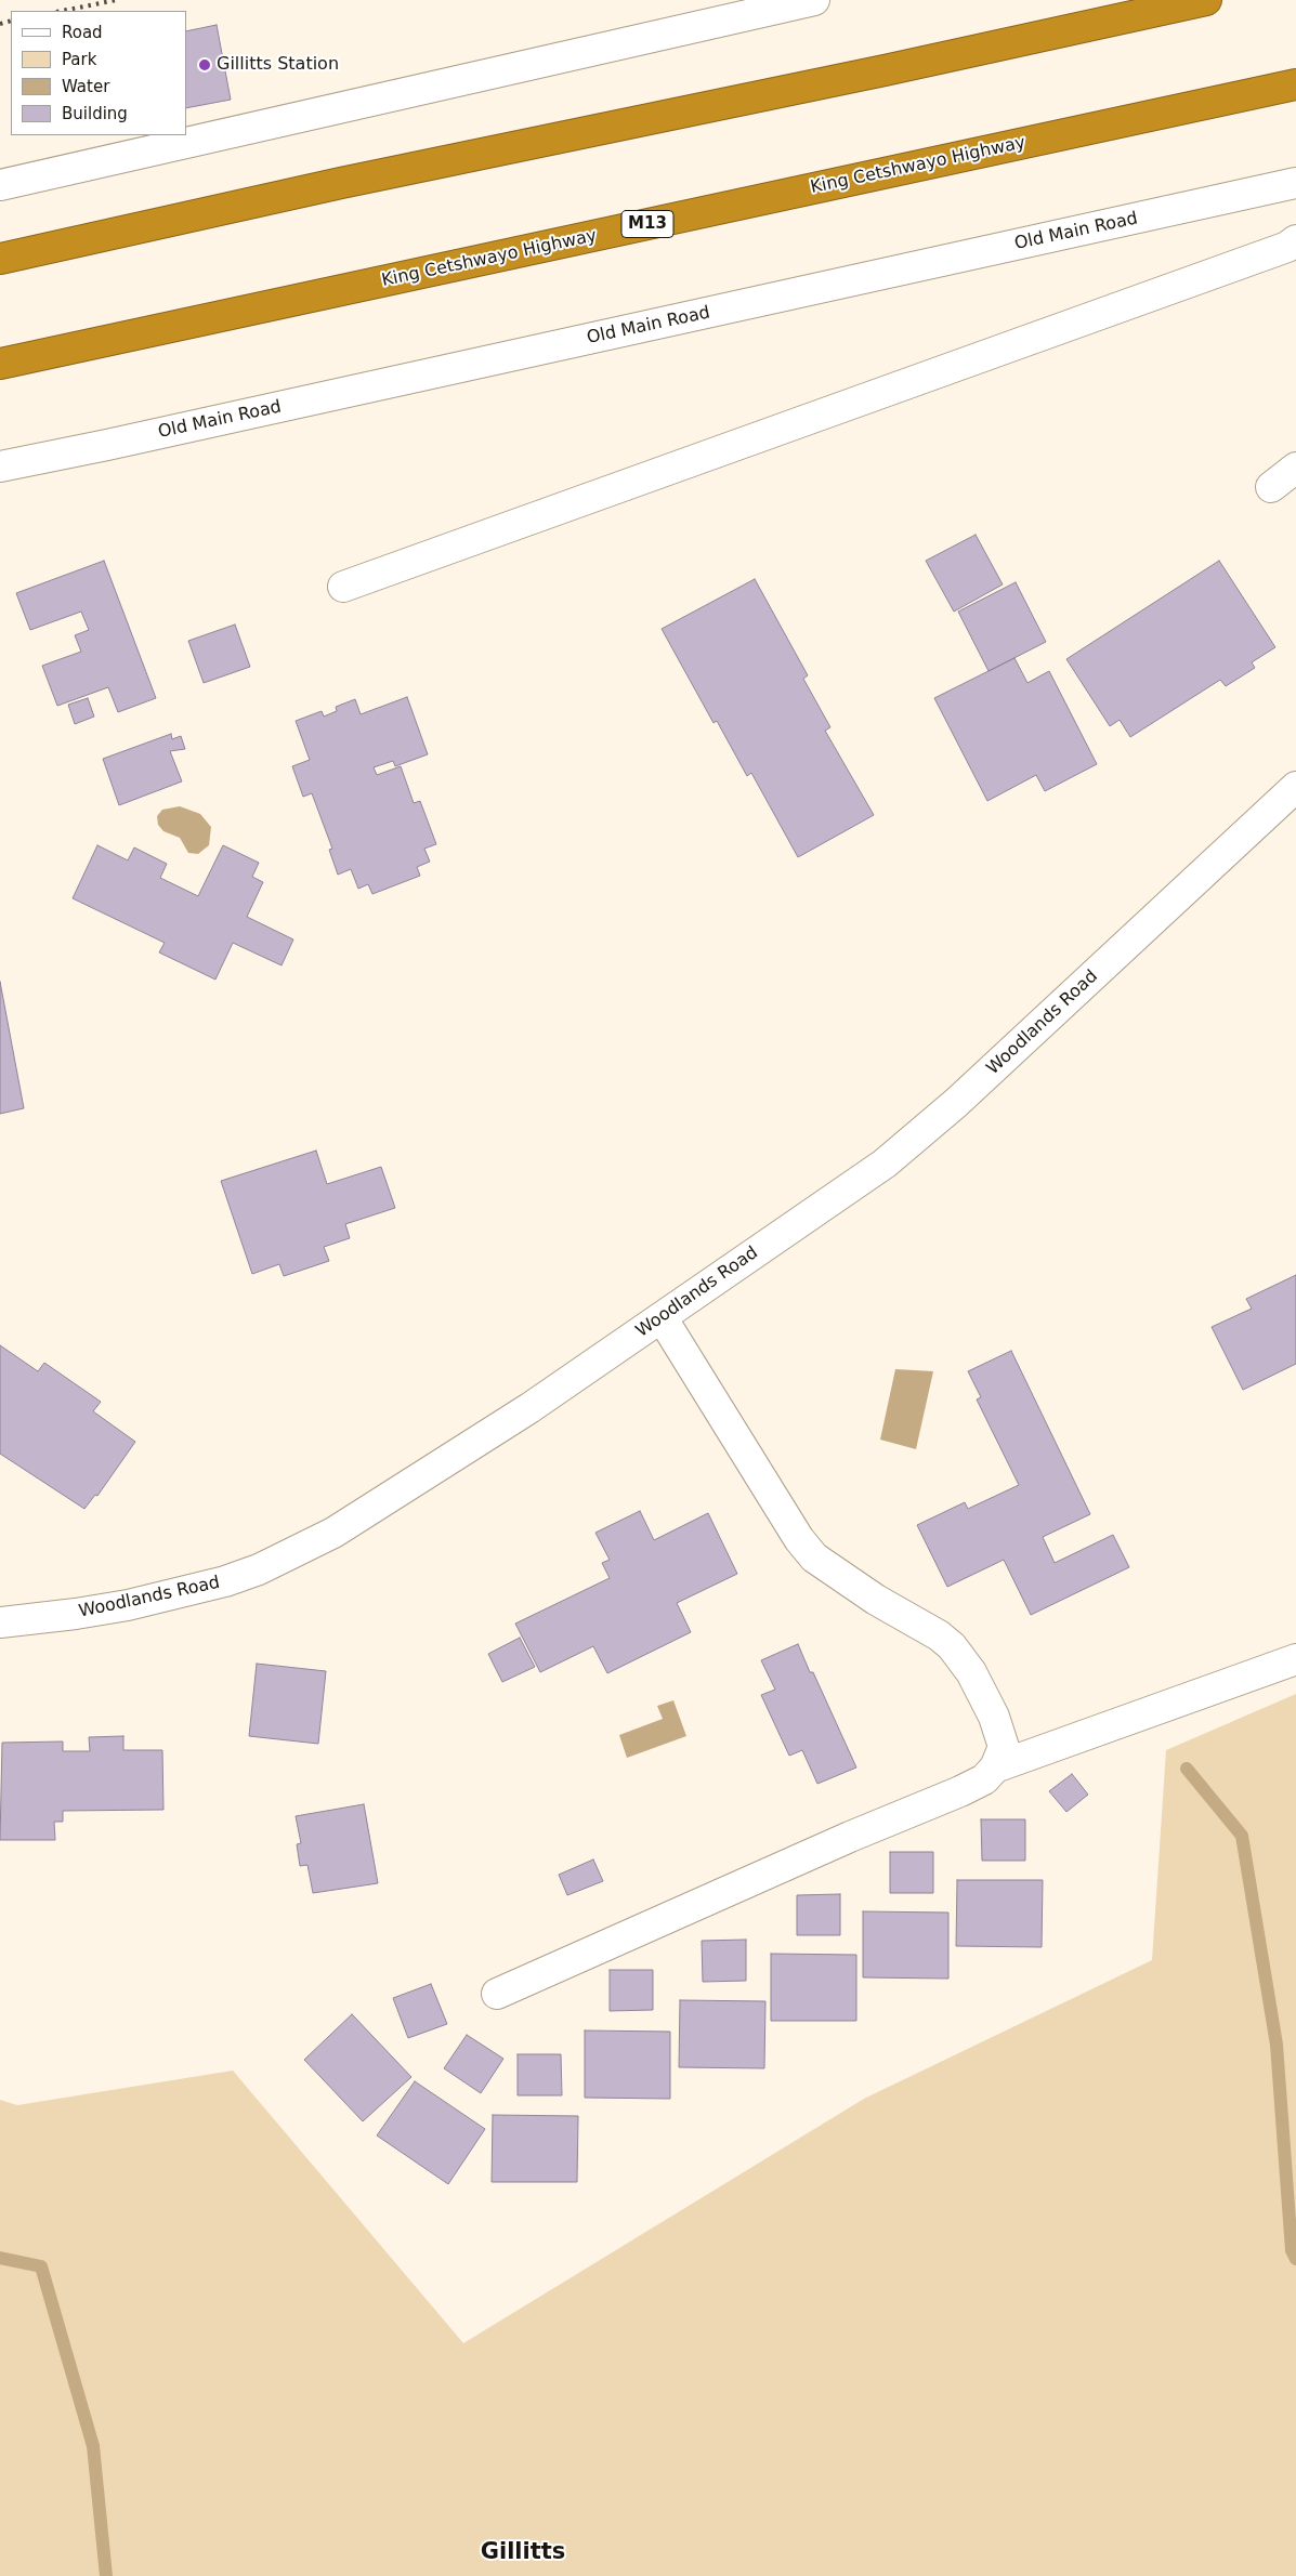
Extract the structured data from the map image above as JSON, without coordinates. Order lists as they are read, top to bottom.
{
  "streets": {
    "highway": ["King Cetshwayo Highway", "M13"],
    "street": ["Old Main Road", "Woodlands Road"]
  },
  "districts": ["Gillitts"],
  "places": ["Gillitts Station"],
  "legend": [
    "Road",
    "Park",
    "Water",
    "Building"
  ]
}
